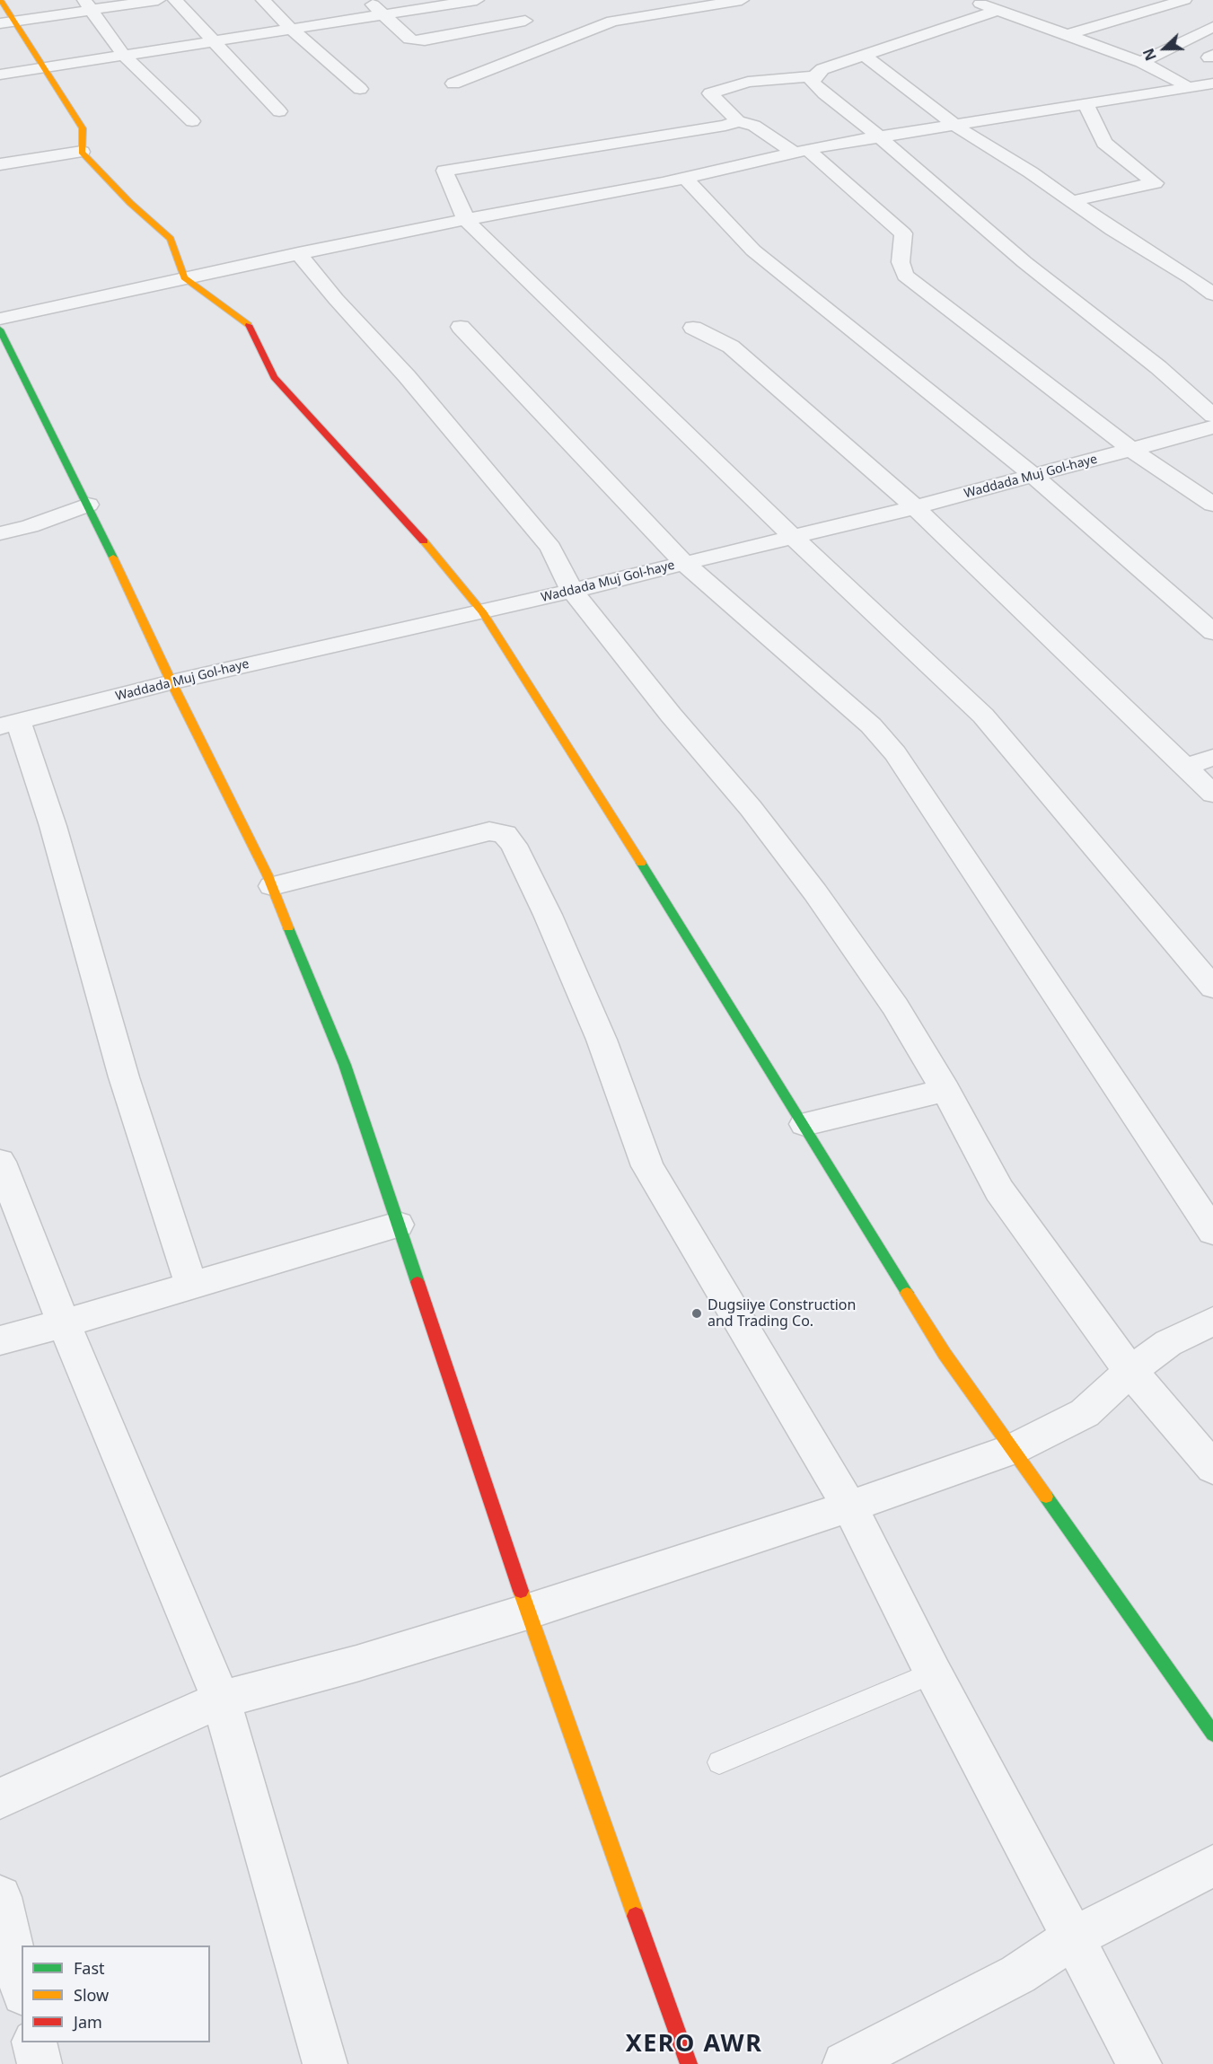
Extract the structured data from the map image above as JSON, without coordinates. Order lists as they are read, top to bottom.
{
  "streets": {
    "street": ["Waddada Muj Gol-haye"]
  },
  "districts": ["XERO AWR"],
  "places": ["Dugsiiye Construction and Trading Co."],
  "legend": ["Fast", "Slow", "Jam"],
  "north": "left"
}
